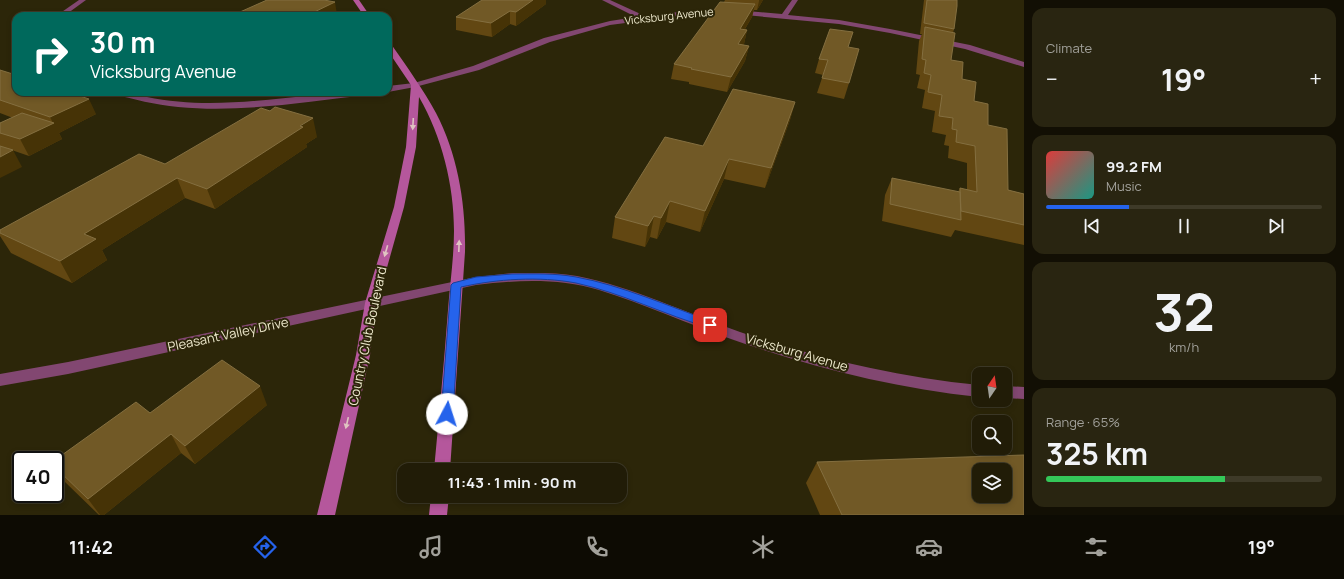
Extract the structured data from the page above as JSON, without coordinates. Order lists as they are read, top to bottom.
{
  "streets": {
    "street": ["Vicksburg Avenue", "Pleasant Valley Drive", "Country Club Boulevard"]
  },
  "crossings": [
    ["Vicksburg Avenue", "Pleasant Valley Drive"],
    ["Vicksburg Avenue", "Country Club Boulevard"],
    ["Pleasant Valley Drive", "Country Club Boulevard"]
  ],
  "north": "top",
  "page": {
    "tile": [
      "Climate",
      ["32", "km/h"],
      ["Range · 65%", "325 km"]
    ],
    "turn": ["30 m", "Vicksburg Avenue"],
    "heat": ["−", "19°", "+"],
    "song": ["99.2 FM", "Music"],
    "limit": "40",
    "trip": "11:43 · 1 min · 90 m",
    "tabs": ["11:42", "19°"]
  }
}
